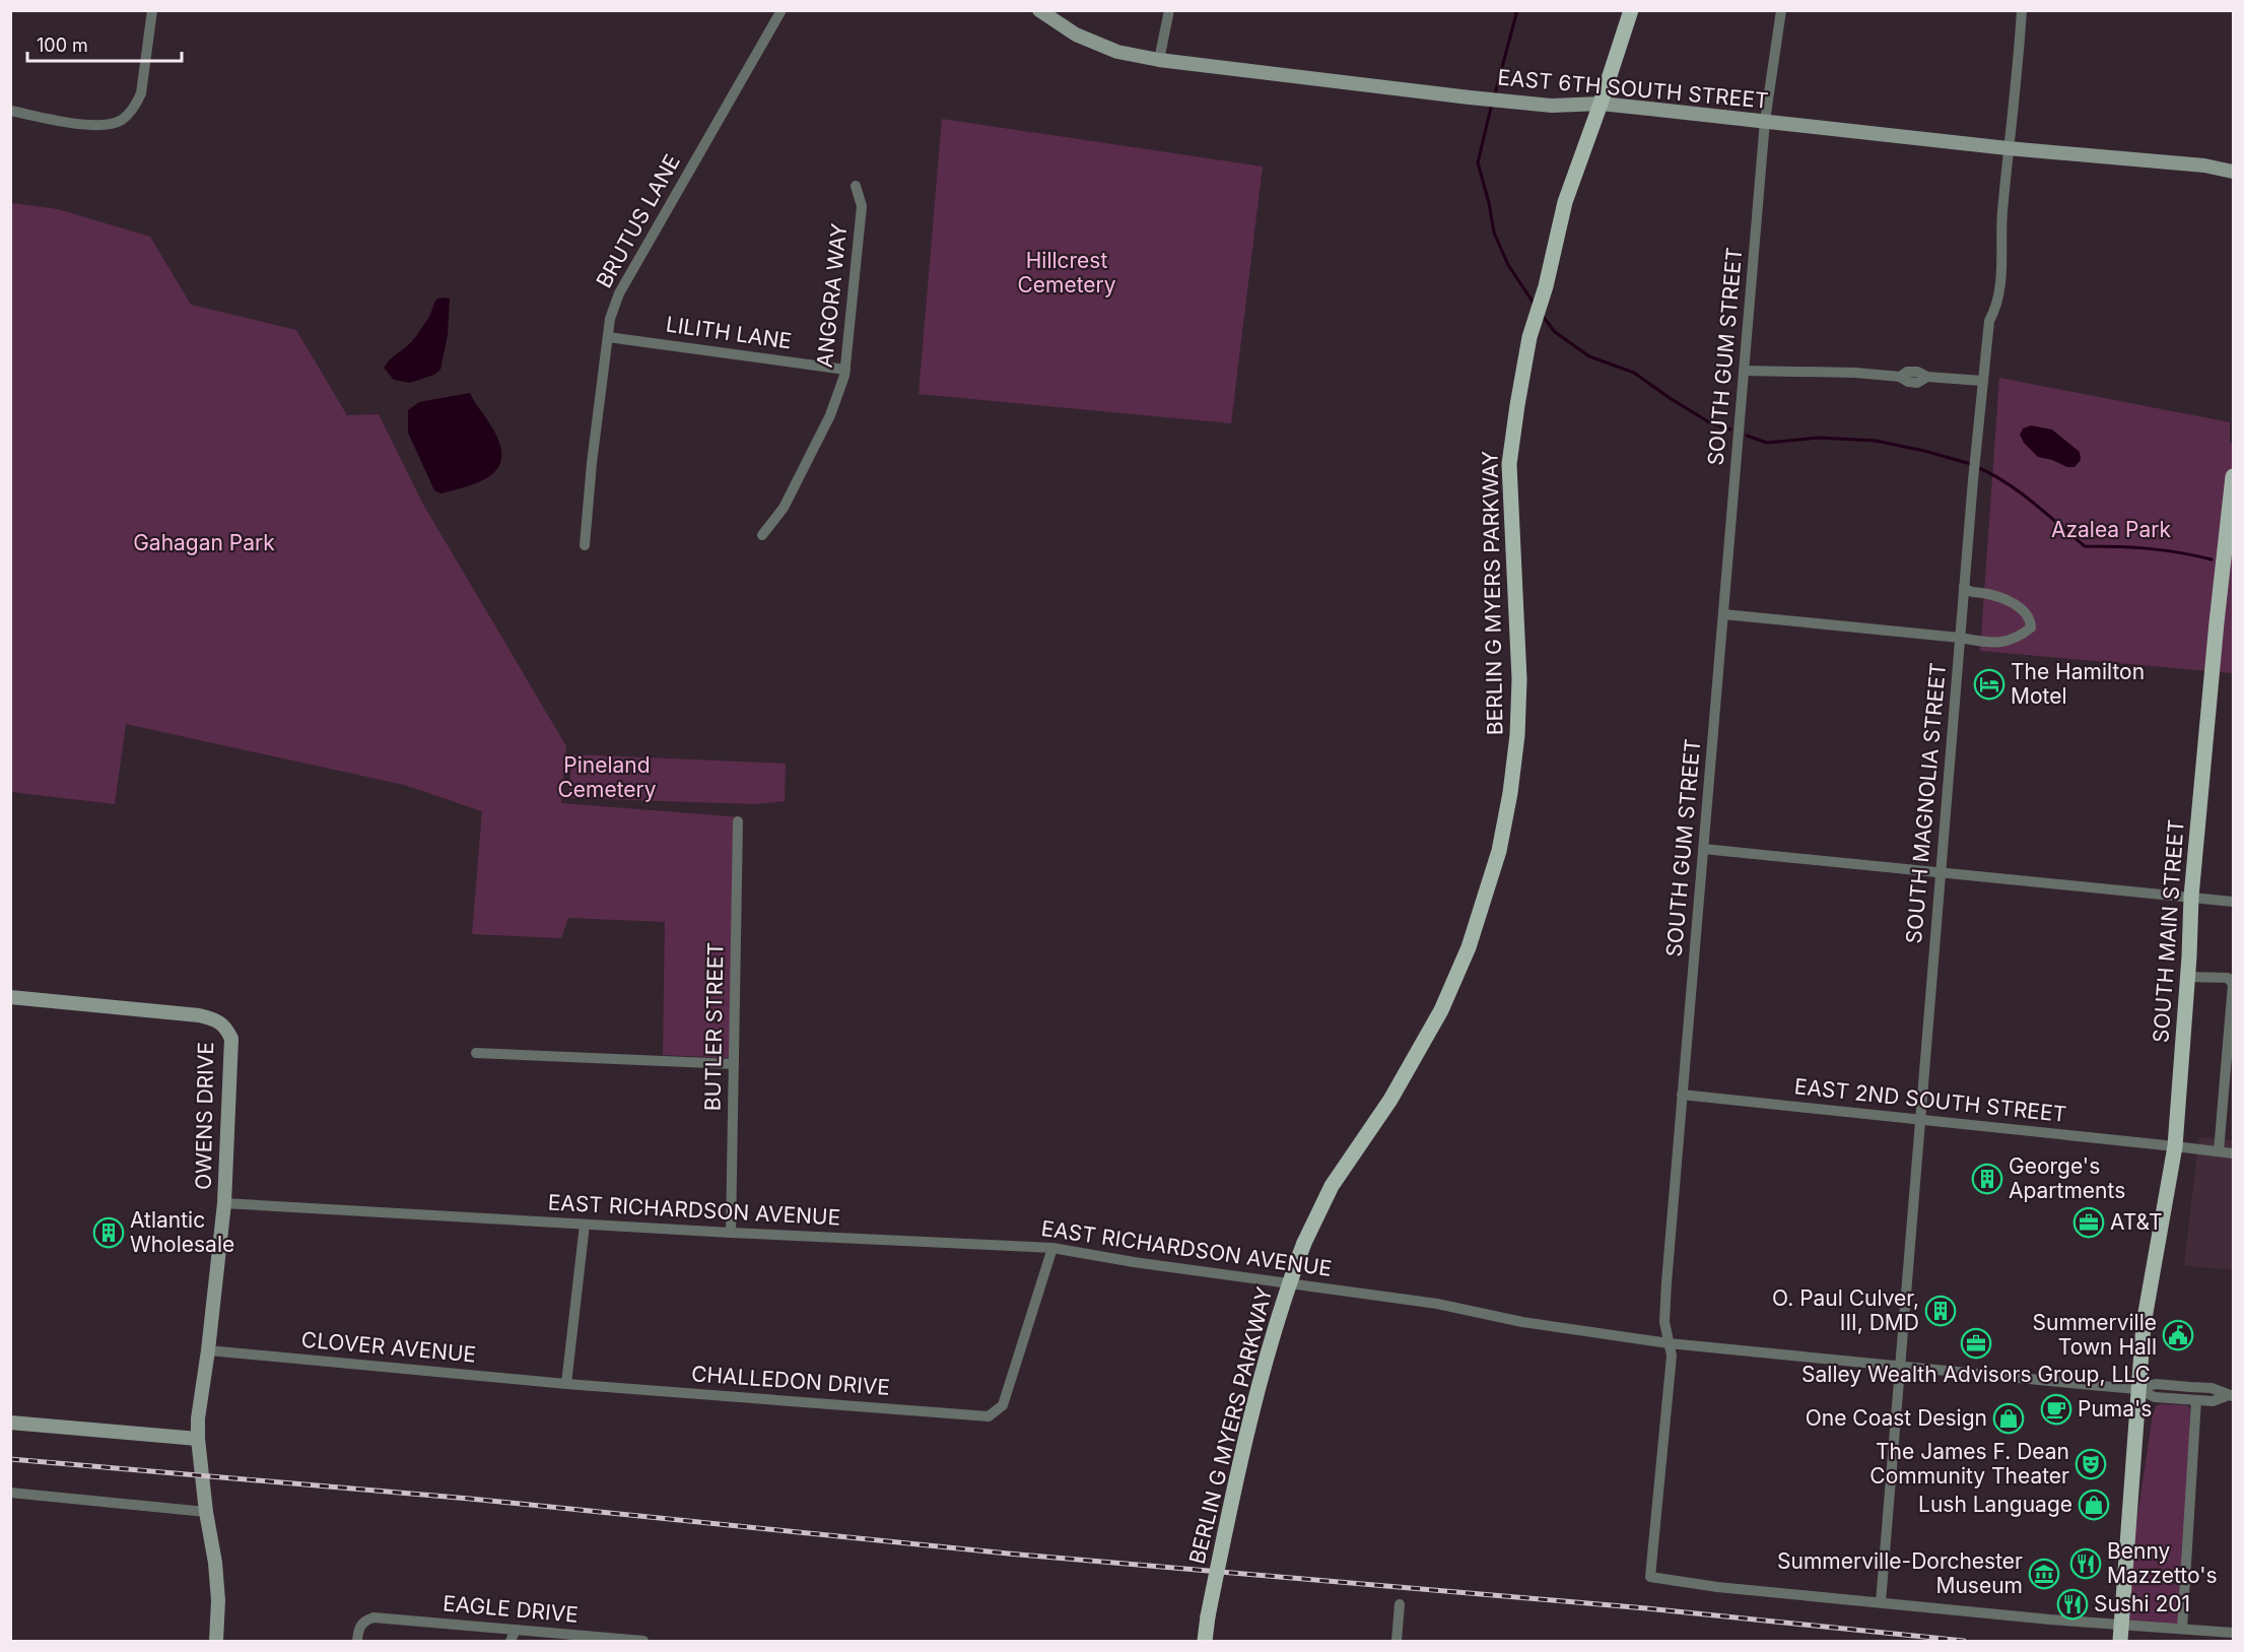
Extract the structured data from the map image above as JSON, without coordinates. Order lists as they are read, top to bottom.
{
  "streets": {
    "main road": ["BERLIN G MYERS PARKWAY", "SOUTH MAIN STREET"],
    "street": [
      "EAST 6TH SOUTH STREET",
      "BRUTUS LANE",
      "ANGORA WAY",
      "LILITH LANE",
      "SOUTH GUM STREET",
      "SOUTH MAGNOLIA STREET",
      "BUTLER STREET",
      "EAST 2ND SOUTH STREET",
      "OWENS DRIVE",
      "EAST RICHARDSON AVENUE",
      "CLOVER AVENUE",
      "CHALLEDON DRIVE",
      "EAGLE DRIVE"
    ]
  },
  "crossings": [
    ["EAST 6TH SOUTH STREET", "SOUTH GUM STREET"],
    ["EAST 6TH SOUTH STREET", "BERLIN G MYERS PARKWAY"],
    ["EAST 6TH SOUTH STREET", "SOUTH MAGNOLIA STREET"],
    ["BRUTUS LANE", "LILITH LANE"],
    ["ANGORA WAY", "LILITH LANE"],
    ["SOUTH GUM STREET", "SOUTH MAGNOLIA STREET"],
    ["SOUTH GUM STREET", "EAST 2ND SOUTH STREET"],
    ["SOUTH GUM STREET", "EAST RICHARDSON AVENUE"],
    ["SOUTH MAGNOLIA STREET", "EAST 2ND SOUTH STREET"],
    ["SOUTH MAGNOLIA STREET", "EAST RICHARDSON AVENUE"],
    ["SOUTH MAIN STREET", "EAST 2ND SOUTH STREET"],
    ["SOUTH MAIN STREET", "EAST RICHARDSON AVENUE"],
    ["BUTLER STREET", "EAST RICHARDSON AVENUE"],
    ["OWENS DRIVE", "EAST RICHARDSON AVENUE"],
    ["OWENS DRIVE", "CLOVER AVENUE"],
    ["EAST RICHARDSON AVENUE", "CHALLEDON DRIVE"],
    ["CLOVER AVENUE", "CHALLEDON DRIVE"]
  ],
  "parks": [
    "Hillcrest Cemetery",
    "Azalea Park",
    "Gahagan Park",
    "Pineland Cemetery"
  ],
  "places": {
    "hotel": ["The Hamilton Motel"],
    "building": ["George's Apartments", "Atlantic Wholesale", "O. Paul Culver, III, DMD"],
    "office": ["AT&T", "Salley Wealth Advisors Group, LLC"],
    "public building": ["Summerville Town Hall"],
    "cafe": ["Puma's"],
    "shop": ["One Coast Design", "Lush Language"],
    "theatre": ["The James F. Dean Community Theater"],
    "restaurant": ["Benny Mazzetto's", "Sushi 201"],
    "museum": ["Summerville-Dorchester Museum"]
  },
  "scale_bar": "100 m"
}
